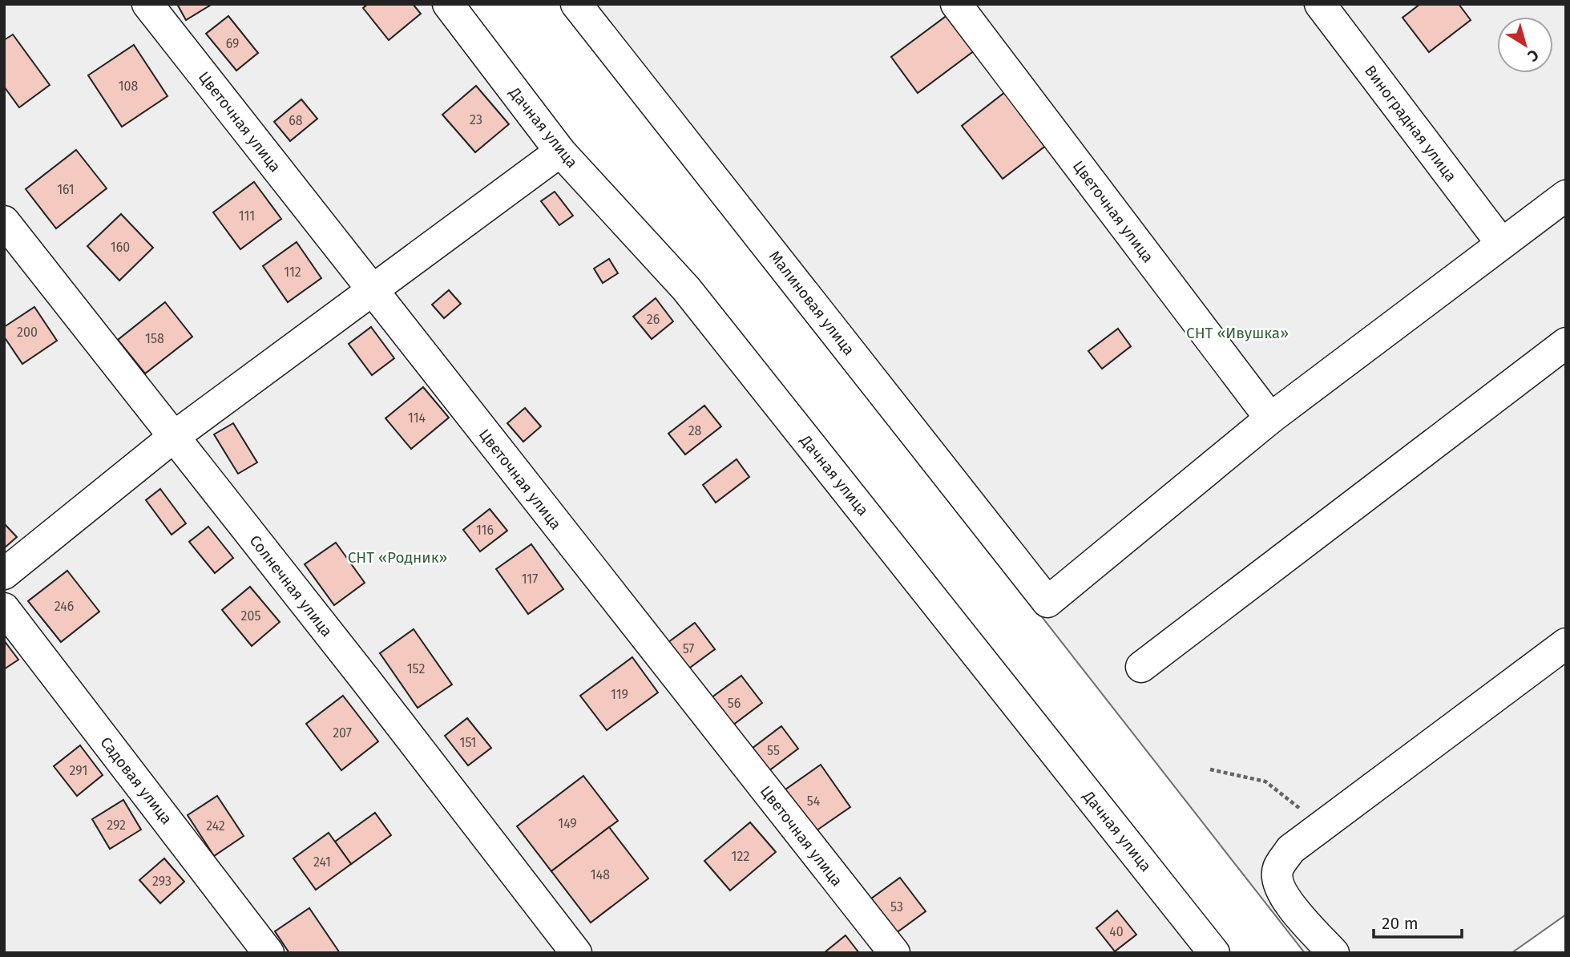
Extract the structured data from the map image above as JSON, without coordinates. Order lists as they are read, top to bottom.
{
  "streets": {
    "street": [
      "Цветочная улица",
      "Виноградная улица",
      "Дачная улица",
      "Малиновая улица",
      "Солнечная улица",
      "Садовая улица"
    ]
  },
  "crossings": [
    ["Цветочная улица", "Малиновая улица"]
  ],
  "parks": ["СНТ «Ивушка»", "СНТ «Родник»"],
  "house_numbers": [
    "69",
    "108",
    "23",
    "68",
    "161",
    "111",
    "160",
    "112",
    "26",
    "200",
    "158",
    "114",
    "28",
    "116",
    "117",
    "246",
    "205",
    "57",
    "152",
    "119",
    "56",
    "207",
    "151",
    "55",
    "291",
    "54",
    "149",
    "292",
    "242",
    "122",
    "241",
    "148",
    "293",
    "53",
    "40"
  ],
  "scale_bar": "20 m",
  "north": "bottom right"
}
